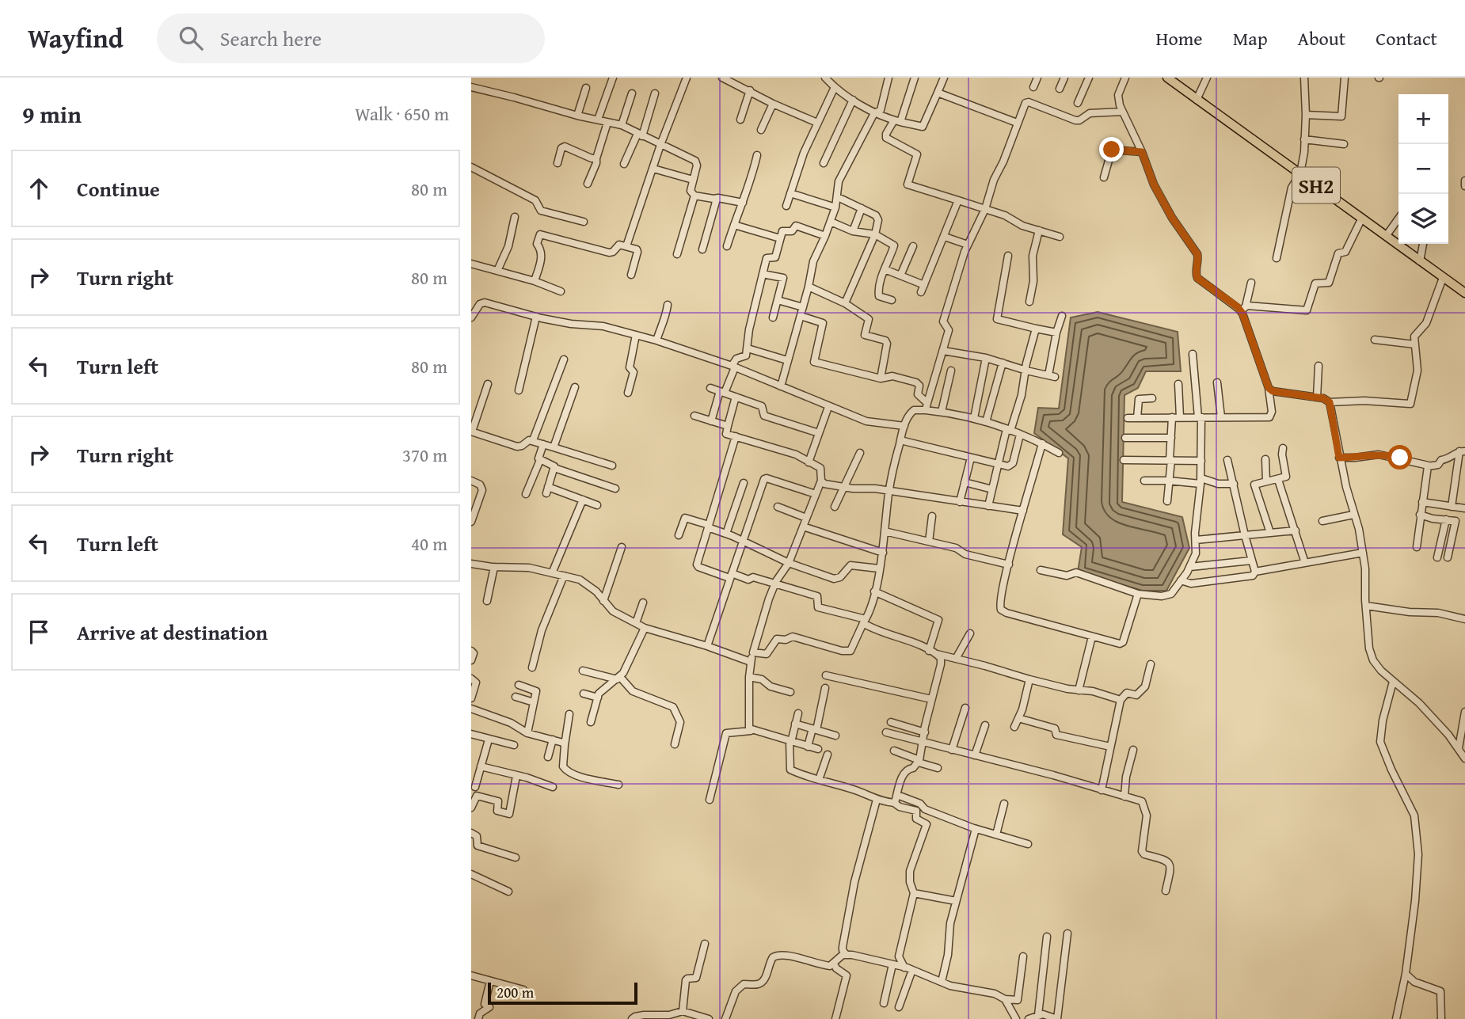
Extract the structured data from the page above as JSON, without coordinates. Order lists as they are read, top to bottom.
{
  "streets": {
    "main road": ["SH2"]
  },
  "scale_bar": "200 m",
  "page": {
    "header": "Wayfind",
    "search": "Search here",
    "nav": [
      "Home",
      "Map",
      "About",
      "Contact"
    ],
    "heading": ["9 min", "Walk · 650 m"],
    "map_buttons": ["+", "−"],
    "list": [
      ["Continue", "80 m"],
      ["Turn right", "80 m"],
      ["Turn left", "80 m"],
      ["Turn right", "370 m"],
      ["Turn left", "40 m"],
      "Arrive at destination"
    ],
    "scale": "200 m"
  }
}
